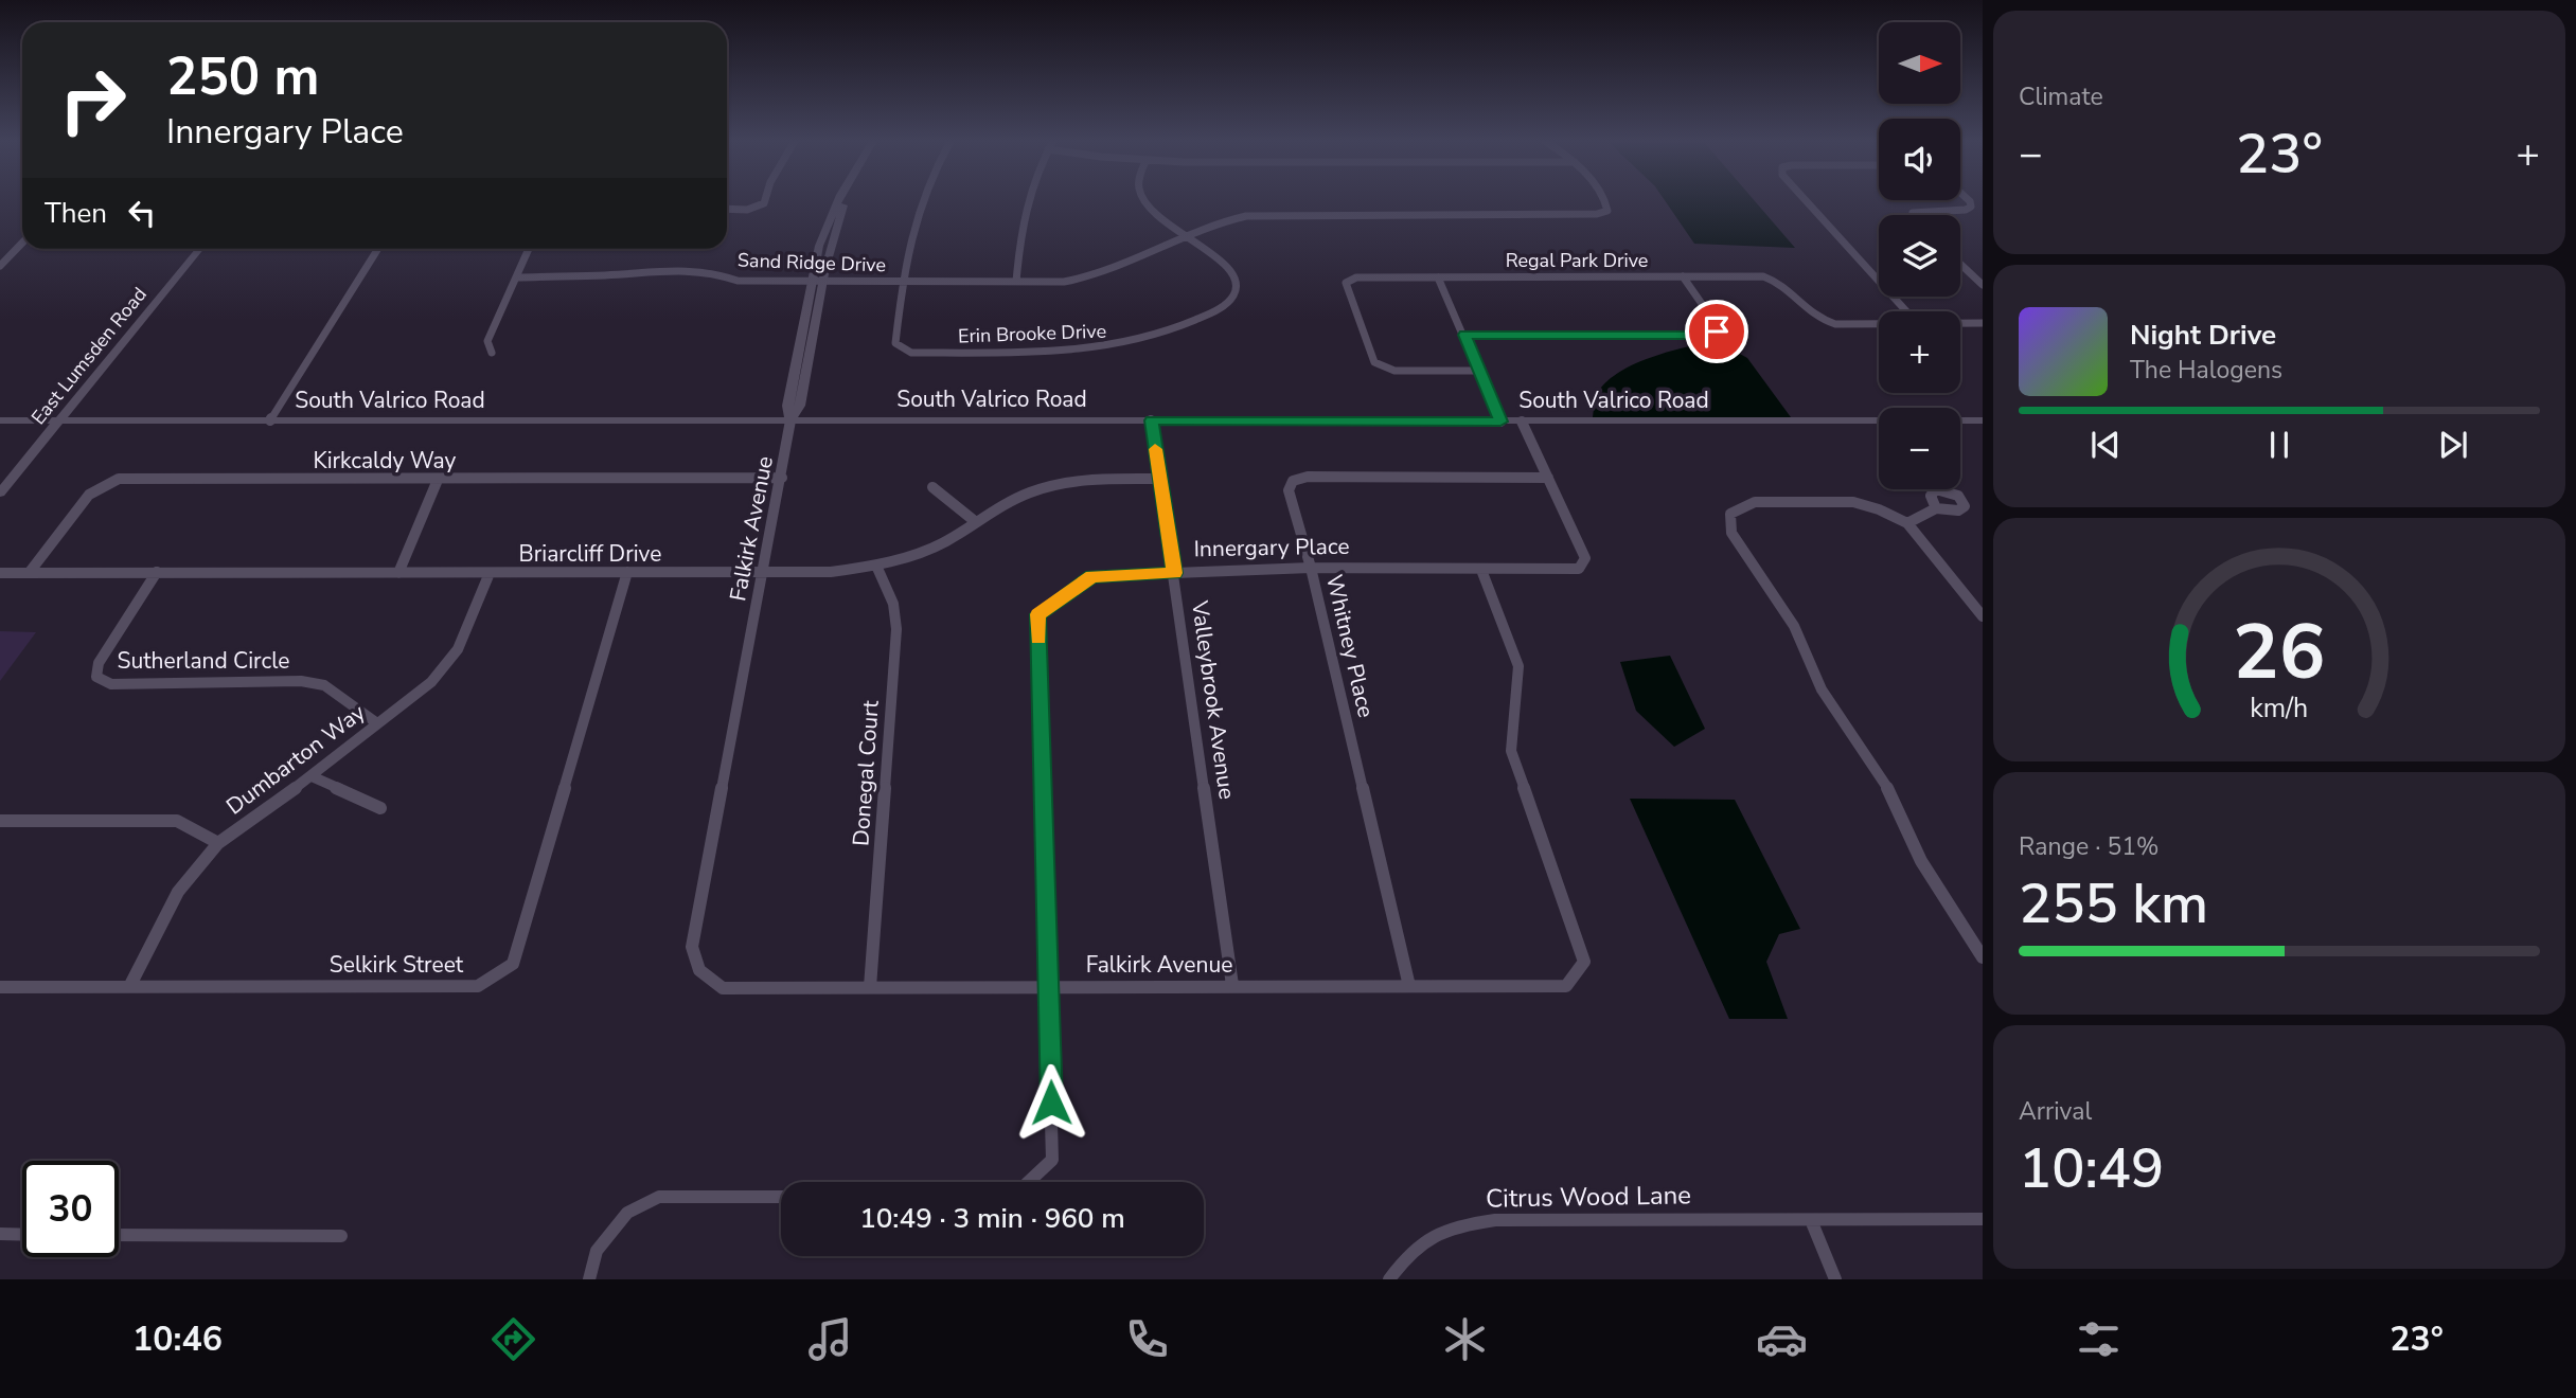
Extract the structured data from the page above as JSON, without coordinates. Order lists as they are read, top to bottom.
{
  "streets": {
    "street": [
      "Regal Park Drive",
      "Sand Ridge Drive",
      "Erin Brooke Drive",
      "East Lumsden Road",
      "South Valrico Road",
      "Kirkcaldy Way",
      "Falkirk Avenue",
      "Innergary Place",
      "Briarcliff Drive",
      "Whitney Place",
      "Sutherland Circle",
      "Valleybrook Avenue",
      "Dumbarton Way",
      "Donegal Court",
      "Selkirk Street",
      "Citrus Wood Lane"
    ]
  },
  "crossings": [
    ["Sand Ridge Drive", "Erin Brooke Drive"],
    ["East Lumsden Road", "South Valrico Road"],
    ["South Valrico Road", "Falkirk Avenue"],
    ["South Valrico Road", "Innergary Place"],
    ["South Valrico Road", "Valleybrook Avenue"],
    ["Kirkcaldy Way", "Falkirk Avenue"],
    ["Kirkcaldy Way", "Briarcliff Drive"],
    ["Falkirk Avenue", "Innergary Place"],
    ["Falkirk Avenue", "Briarcliff Drive"],
    ["Falkirk Avenue", "Whitney Place"],
    ["Falkirk Avenue", "Valleybrook Avenue"],
    ["Falkirk Avenue", "Donegal Court"],
    ["Innergary Place", "Whitney Place"],
    ["Innergary Place", "Valleybrook Avenue"],
    ["Briarcliff Drive", "Sutherland Circle"],
    ["Briarcliff Drive", "Valleybrook Avenue"],
    ["Briarcliff Drive", "Dumbarton Way"],
    ["Briarcliff Drive", "Donegal Court"],
    ["Briarcliff Drive", "Selkirk Street"],
    ["Sutherland Circle", "Dumbarton Way"],
    ["Dumbarton Way", "Selkirk Street"]
  ],
  "north": "right",
  "page": {
    "tile": [
      "Climate",
      ["Range · 51%", "255 km"],
      ["Arrival", "10:49"]
    ],
    "map_buttons": ["+", "−"],
    "turn": ["250 m", "Innergary Place"],
    "heat": ["−", "23°", "+"],
    "then": "Then",
    "song": ["Night Drive", "The Halogens"],
    "limit": "30",
    "trip": "10:49 · 3 min · 960 m",
    "tabs": ["10:46", "23°"],
    "gauge": ["26", "km/h"]
  }
}
